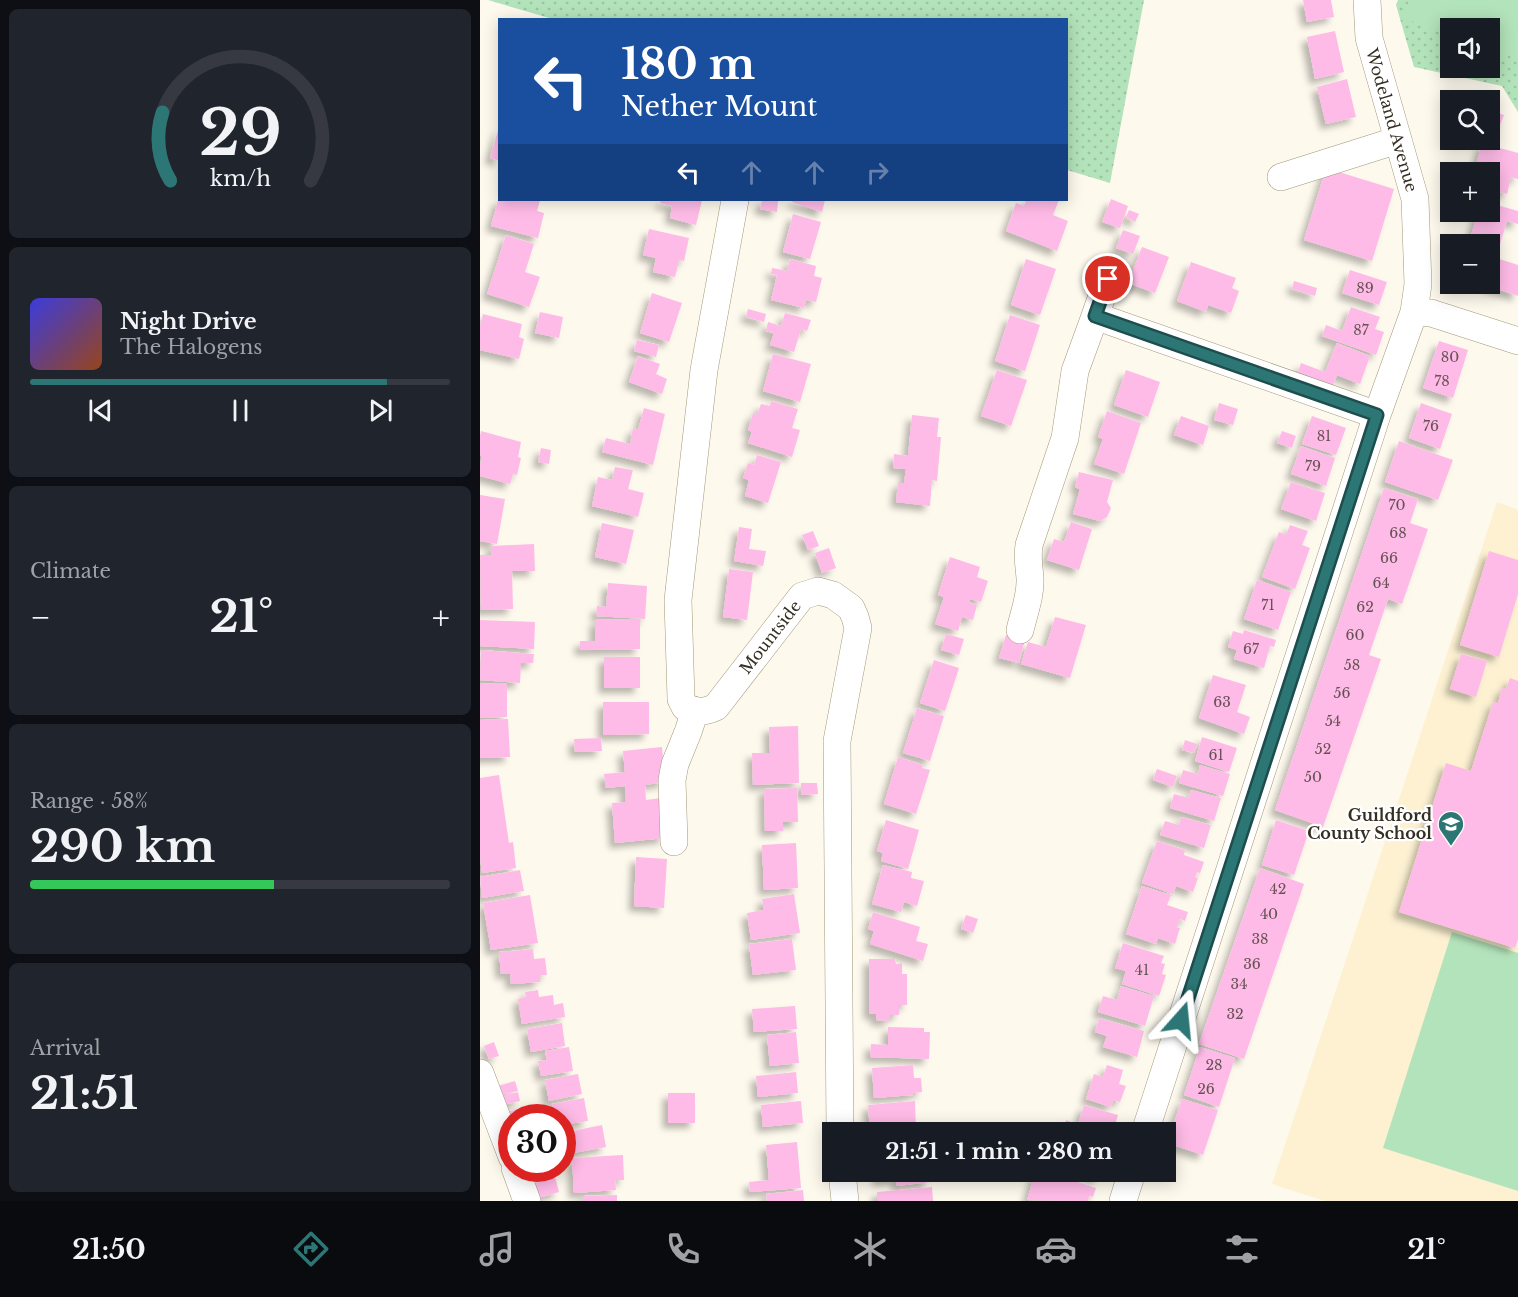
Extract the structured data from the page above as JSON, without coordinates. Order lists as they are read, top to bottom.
{
  "streets": {
    "street": ["Wodeland Avenue", "Mountside"]
  },
  "places": {
    "school or university": ["Guildford County School"]
  },
  "house_numbers": [
    "89",
    "87",
    "80",
    "78",
    "76",
    "81",
    "79",
    "70",
    "68",
    "66",
    "64",
    "71",
    "62",
    "60",
    "67",
    "58",
    "56",
    "63",
    "54",
    "52",
    "61",
    "50",
    "42",
    "40",
    "38",
    "36",
    "41",
    "34",
    "32",
    "28",
    "26"
  ],
  "page": {
    "map_buttons": ["+", "−"],
    "turn": ["180 m", "Nether Mount"],
    "song": ["Night Drive", "The Halogens"],
    "tile": [
      "Climate",
      ["Range · 58%", "290 km"],
      ["Arrival", "21:51"]
    ],
    "heat": ["−", "21°", "+"],
    "limit": "30",
    "trip": "21:51 · 1 min · 280 m",
    "tabs": ["21:50", "21°"],
    "gauge": ["29", "km/h"]
  }
}
